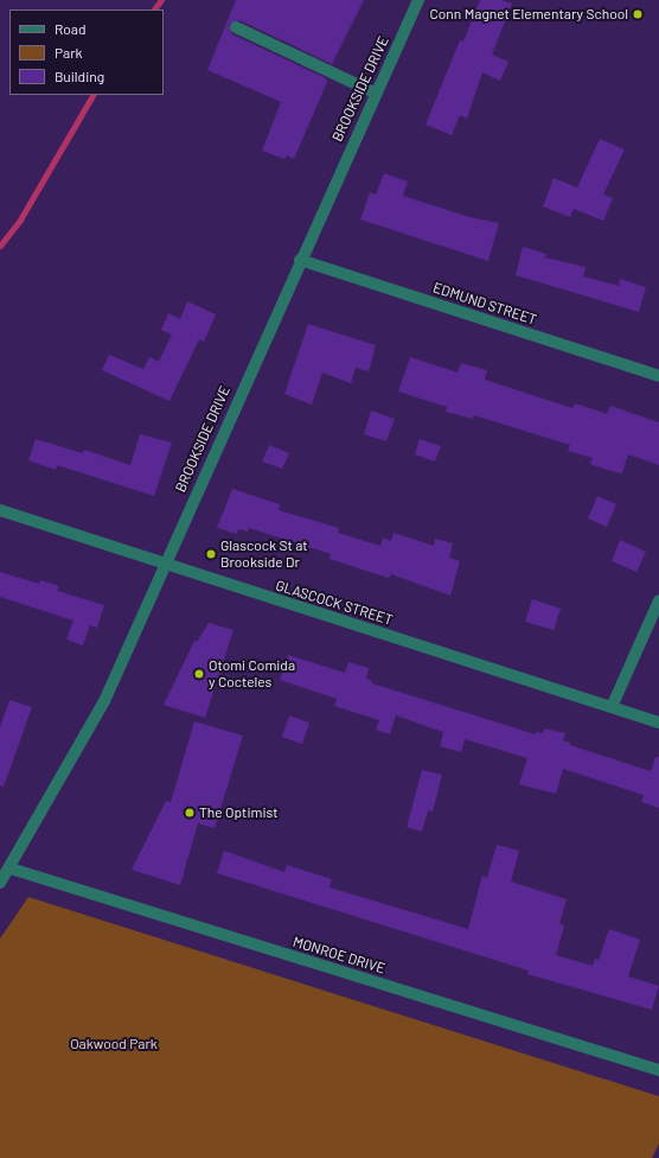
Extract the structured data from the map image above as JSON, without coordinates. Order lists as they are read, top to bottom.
{
  "streets": {
    "street": [
      "BROOKSIDE DRIVE",
      "EDMUND STREET",
      "GLASCOCK STREET",
      "MONROE DRIVE"
    ]
  },
  "crossings": [
    ["BROOKSIDE DRIVE", "EDMUND STREET"],
    ["BROOKSIDE DRIVE", "GLASCOCK STREET"],
    ["BROOKSIDE DRIVE", "MONROE DRIVE"]
  ],
  "parks": ["Oakwood Park"],
  "places": [
    "Conn Magnet Elementary School",
    "Glascock St at Brookside Dr",
    "Otomi Comida y Cocteles",
    "The Optimist"
  ],
  "legend": ["Road", "Park", "Building"]
}
